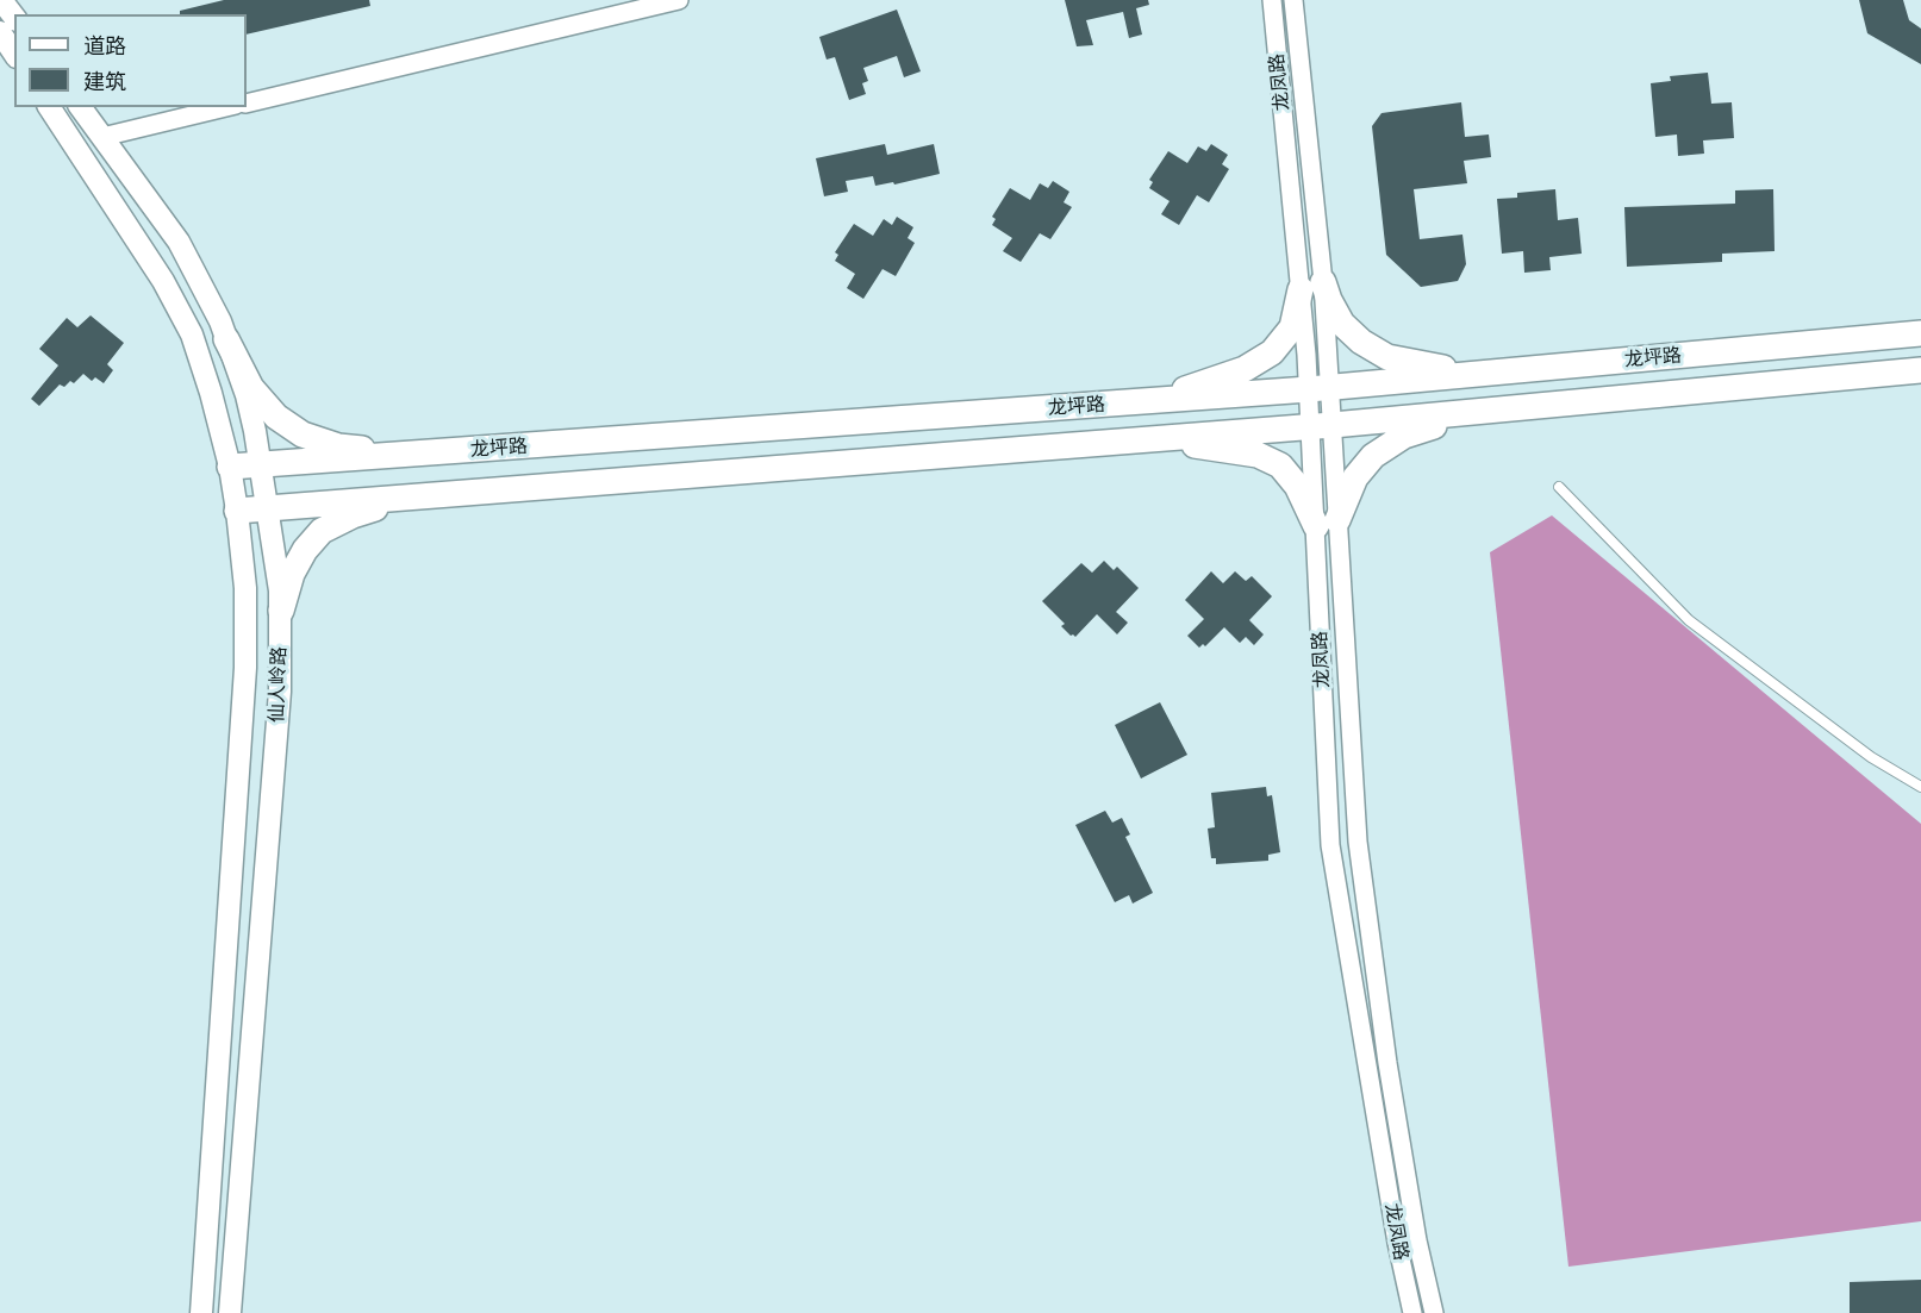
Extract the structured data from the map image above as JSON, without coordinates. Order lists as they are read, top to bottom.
{
  "streets": {
    "main road": ["龙坪路"],
    "street": ["龙凤路", "仙人岭路"]
  },
  "crossings": [
    ["龙凤路", "龙坪路"],
    ["龙坪路", "仙人岭路"]
  ],
  "legend": ["道路", "建筑"]
}
